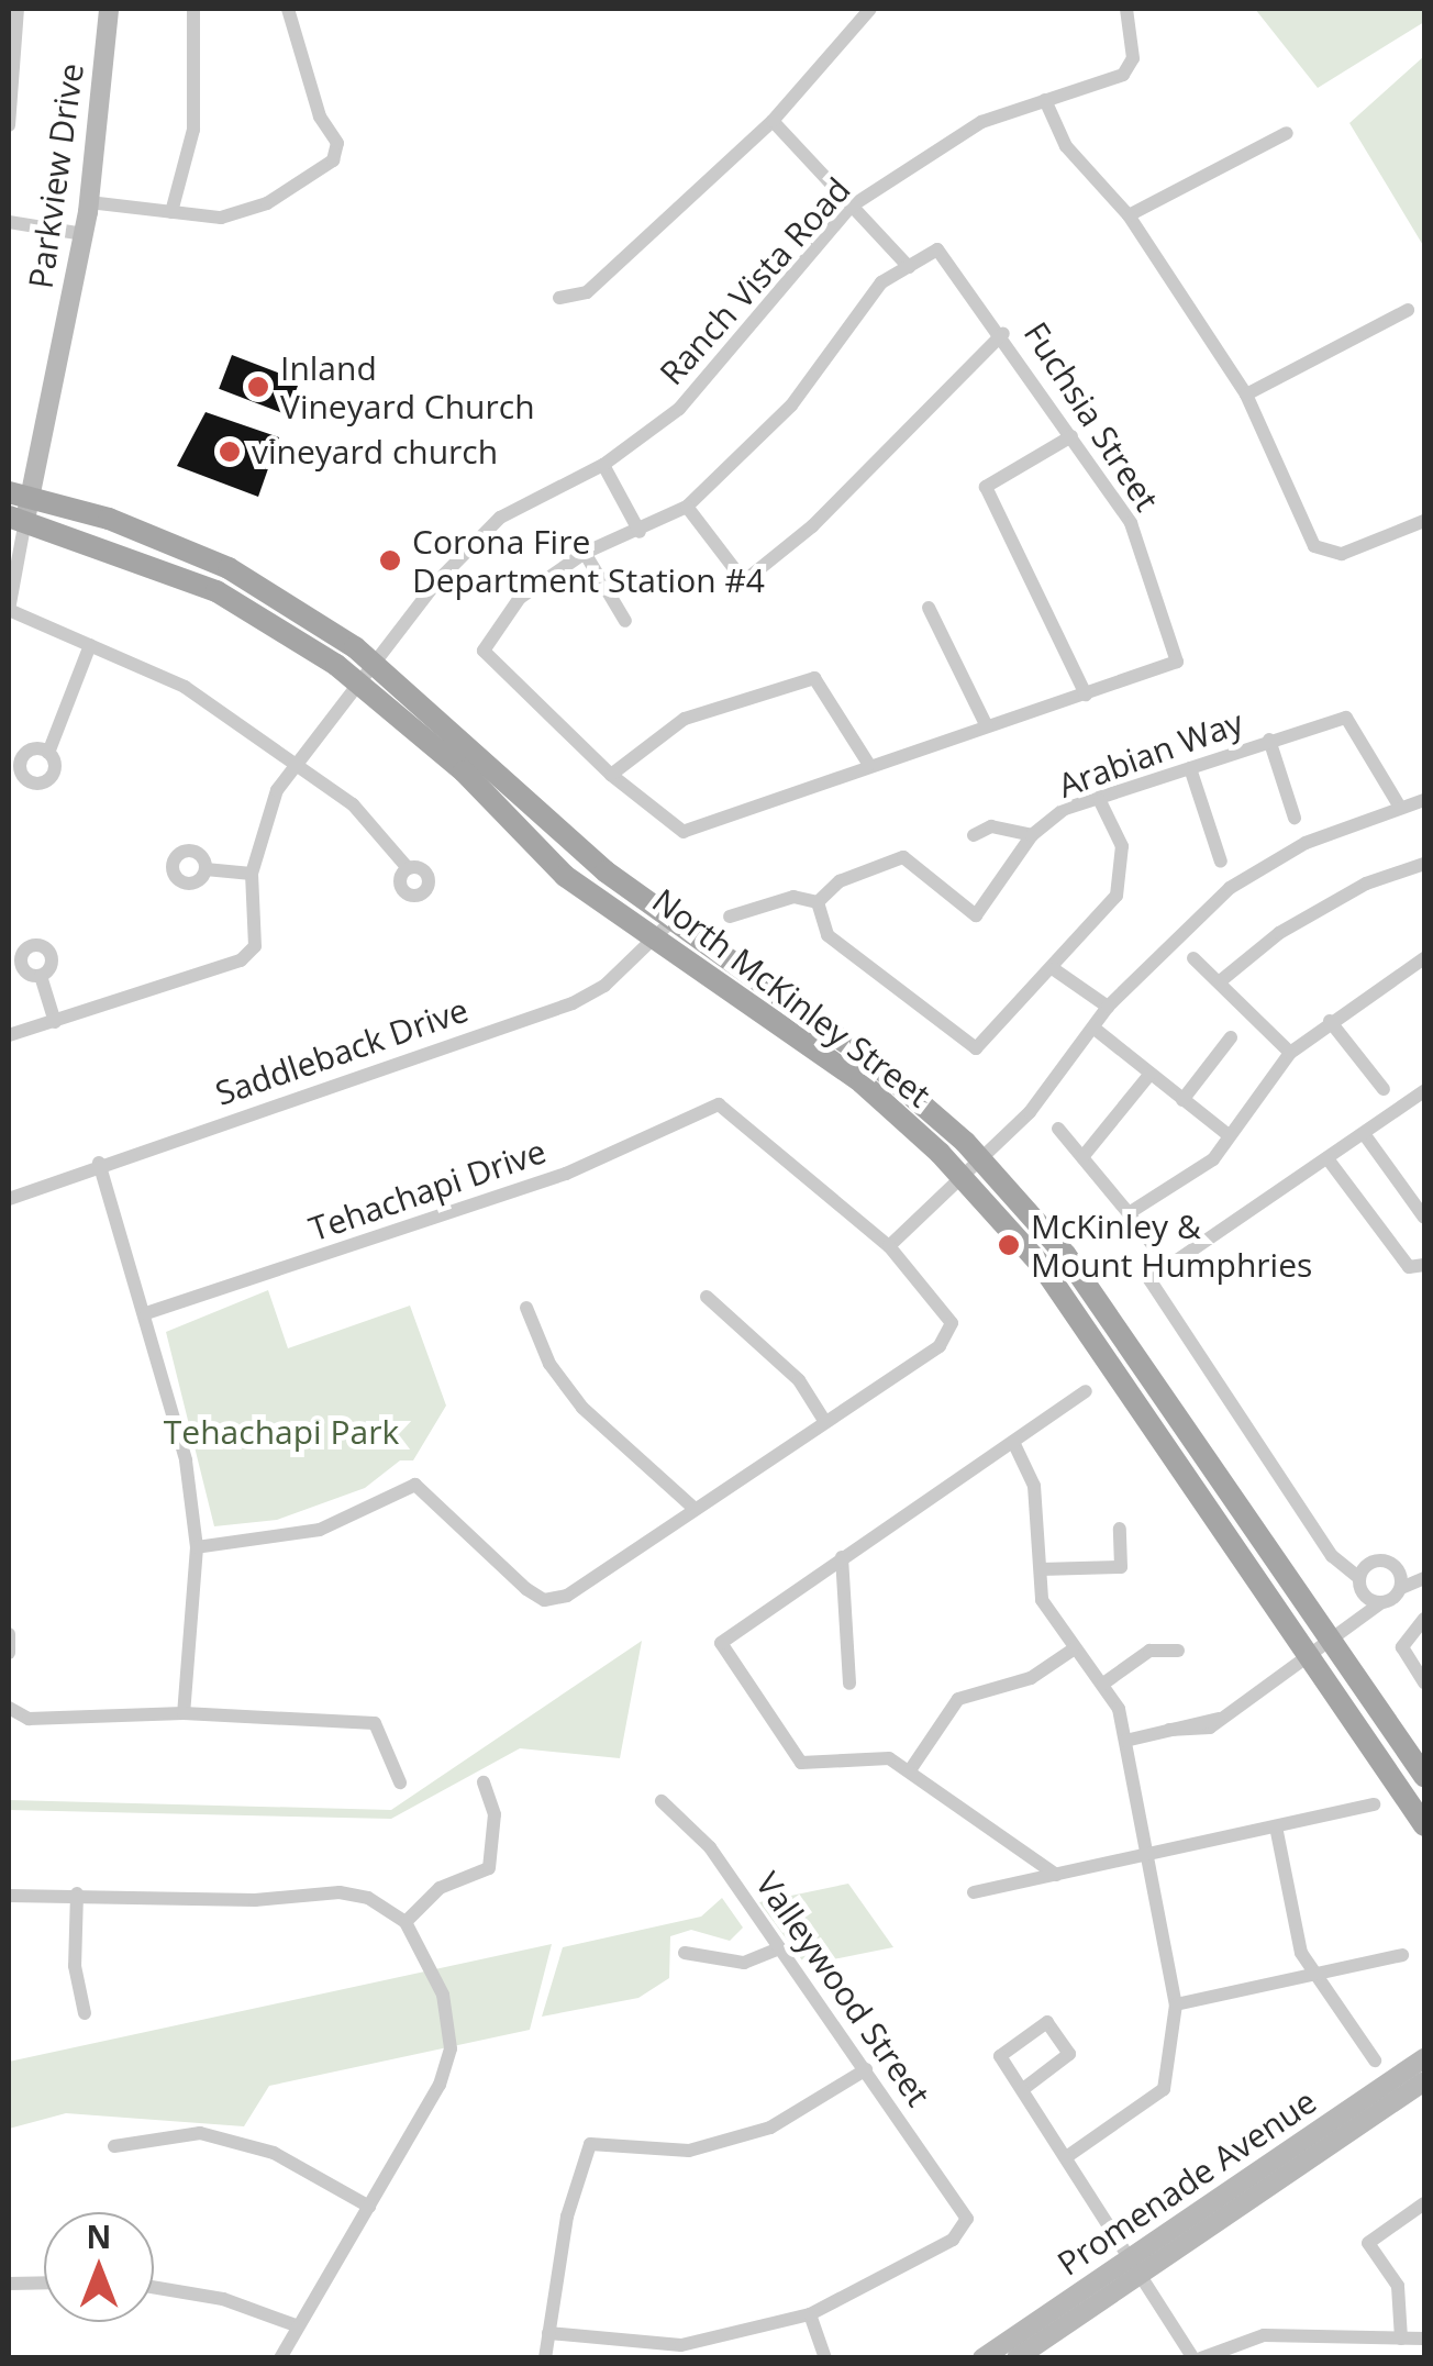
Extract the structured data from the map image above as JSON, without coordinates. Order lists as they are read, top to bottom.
{
  "streets": {
    "main road": ["Parkview Drive", "North McKinley Street", "Promenade Avenue"],
    "street": [
      "Ranch Vista Road",
      "Fuchsia Street",
      "Arabian Way",
      "Saddleback Drive",
      "Tehachapi Drive",
      "Valleywood Street"
    ]
  },
  "crossings": [
    ["Parkview Drive", "North McKinley Street"],
    ["Ranch Vista Road", "North McKinley Street"],
    ["North McKinley Street", "Saddleback Drive"]
  ],
  "parks": ["Tehachapi Park"],
  "places": [
    "Inland Vineyard Church",
    "vineyard church",
    "Corona Fire Department Station #4",
    "McKinley & Mount Humphries"
  ],
  "north": "top"
}
